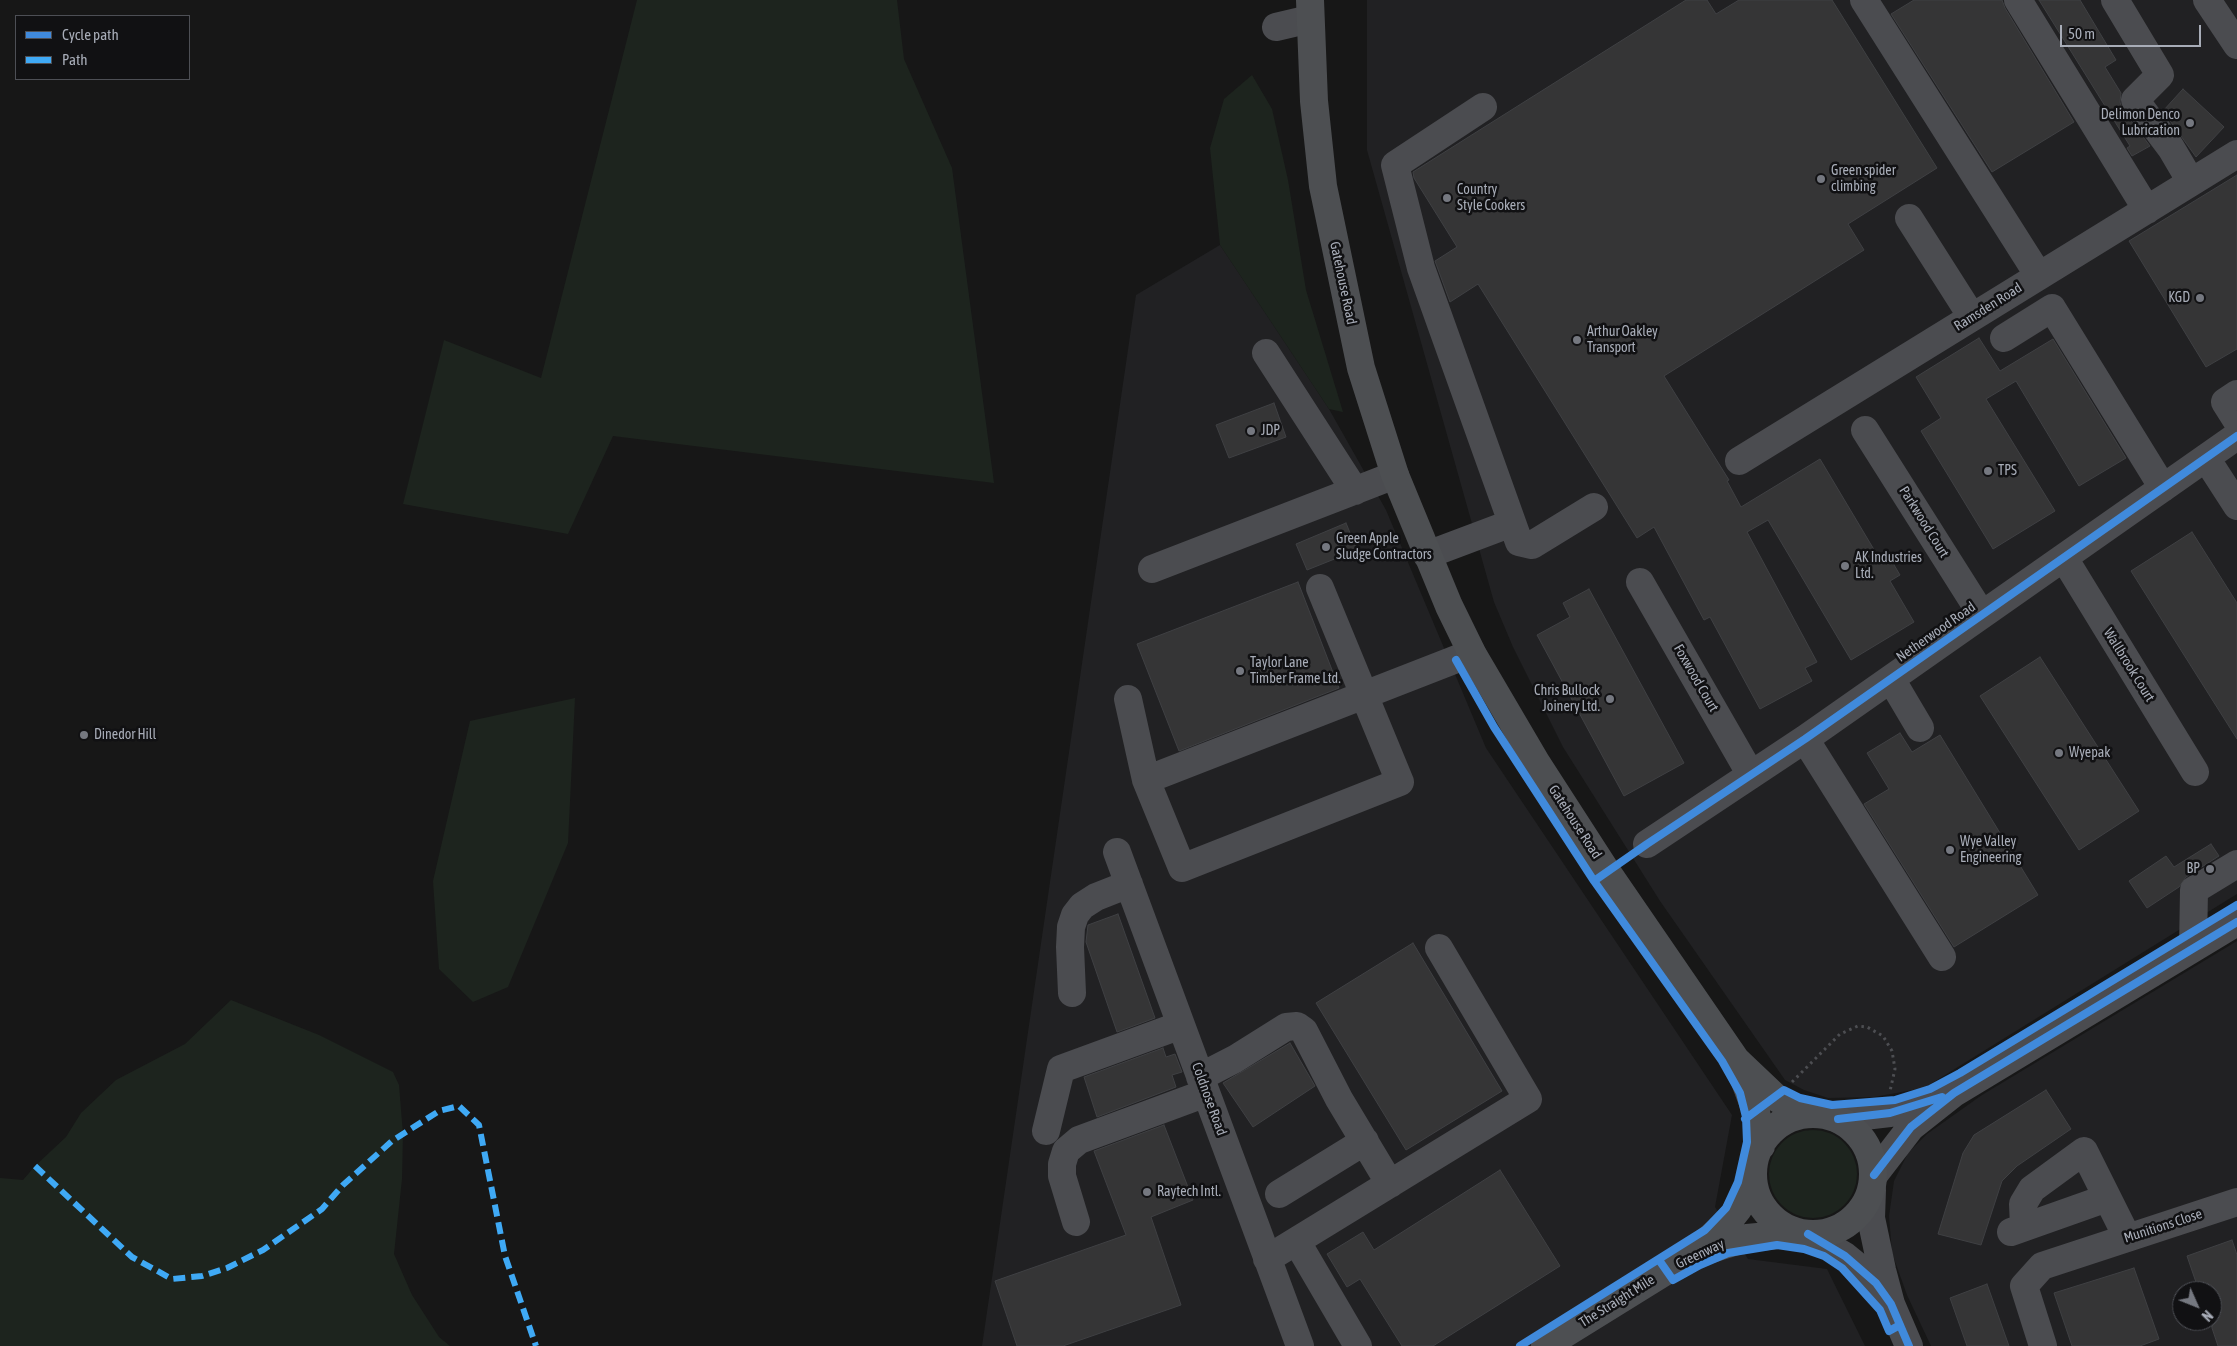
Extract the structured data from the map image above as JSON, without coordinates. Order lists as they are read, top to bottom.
{
  "streets": {
    "main road": ["Gatehouse Road", "The Straight Mile"],
    "street": [
      "Ramsden Road",
      "Parkwood Court",
      "Netherwood Road",
      "Wallbrook Court",
      "Foxwood Court",
      "Coldnose Road",
      "Munitions Close"
    ],
    "cycle path": ["Greenway"]
  },
  "crossings": [
    ["Gatehouse Road", "The Straight Mile"],
    ["Parkwood Court", "Netherwood Road"],
    ["Netherwood Road", "Wallbrook Court"],
    ["Netherwood Road", "Foxwood Court"]
  ],
  "places": [
    "Delimon Denco Lubrication",
    "Green spider climbing",
    "Country Style Cookers",
    "KGD",
    "Arthur Oakley Transport",
    "JDP",
    "TPS",
    "Green Apple Sludge Contractors",
    "AK Industries Ltd.",
    "Taylor Lane Timber Frame Ltd.",
    "Chris Bullock Joinery Ltd.",
    "Dinedor Hill",
    "Wyepak",
    "Wye Valley Engineering",
    "BP",
    "Raytech Intl."
  ],
  "legend": ["Cycle path", "Path"],
  "scale_bar": "50 m",
  "north": "bottom right"
}
